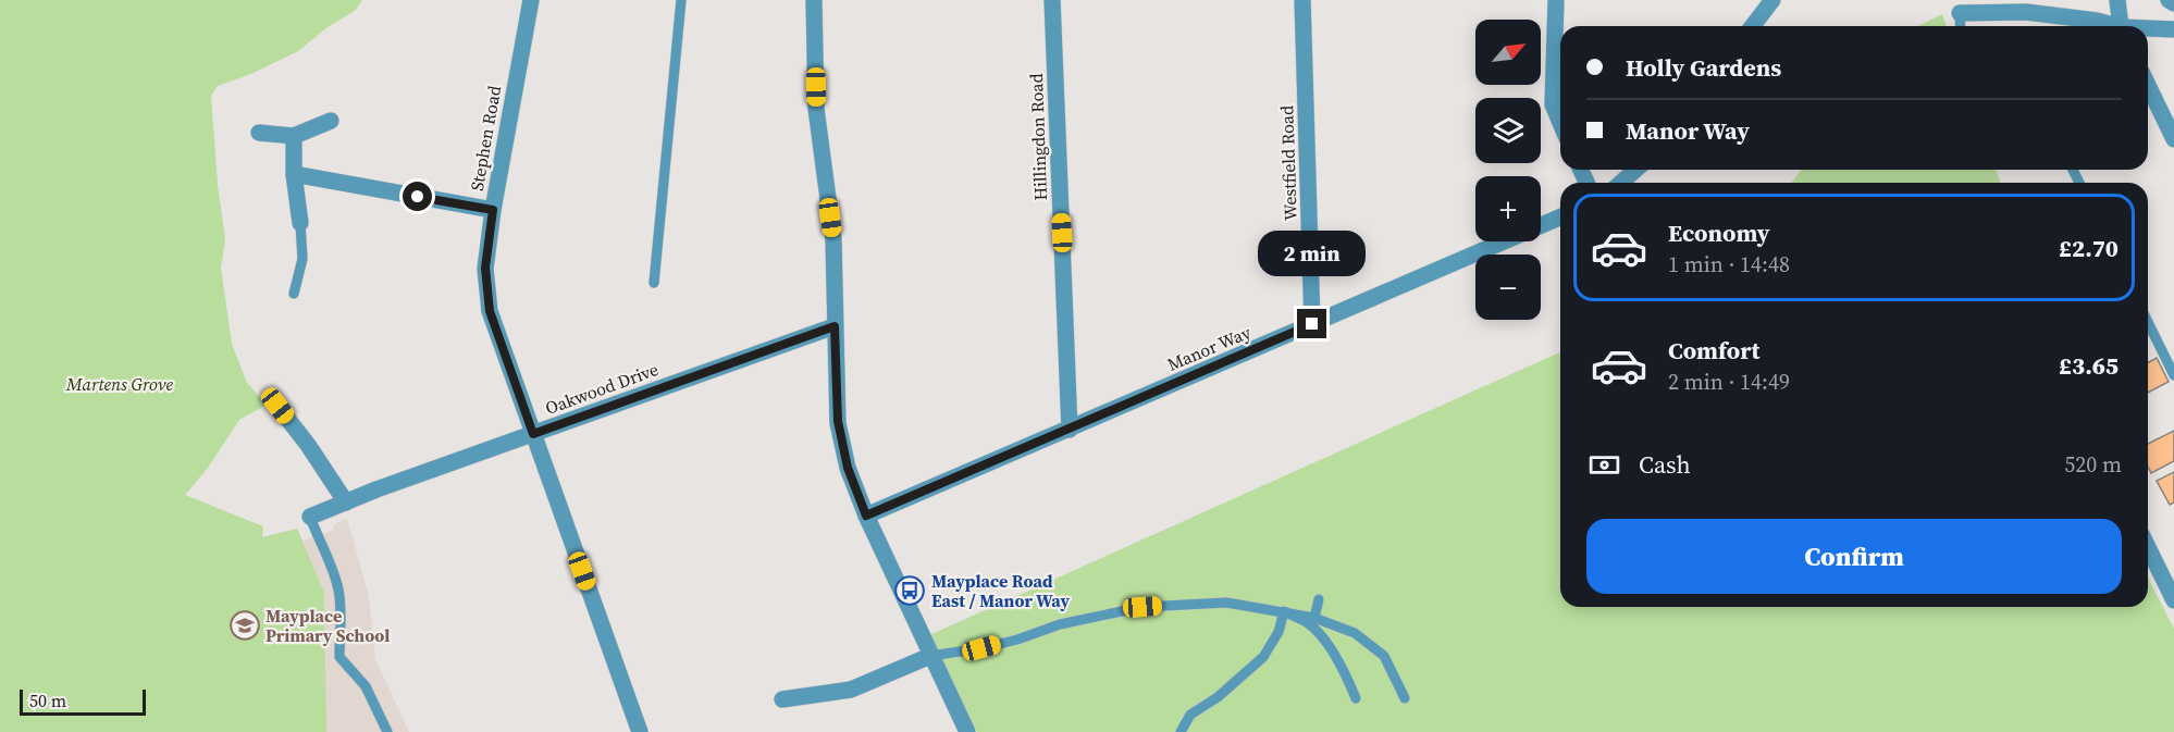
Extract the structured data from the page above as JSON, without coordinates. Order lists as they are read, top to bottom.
{
  "streets": {
    "street": [
      "Hillingdon Road",
      "Stephen Road",
      "Westfield Road",
      "Manor Way",
      "Oakwood Drive"
    ]
  },
  "crossings": [
    ["Hillingdon Road", "Manor Way"],
    ["Stephen Road", "Oakwood Drive"],
    ["Westfield Road", "Manor Way"]
  ],
  "parks": ["Martens Grove"],
  "places": {
    "bus stop": ["Mayplace Road East / Manor Way"],
    "school or university": ["Mayplace Primary School"]
  },
  "scale_bar": "50 m",
  "north": "top right",
  "page": {
    "map_buttons": ["+", "−"],
    "banner": ["Holly Gardens", "Manor Way"],
    "list": [
      {
        "name": "Economy",
        "note": "1 min · 14:48",
        "value": "£2.70"
      },
      {
        "name": "Comfort",
        "note": "2 min · 14:49",
        "value": "£3.65"
      }
    ],
    "bubble": "2 min",
    "pay": ["Cash", "520 m"],
    "buttons": "Confirm",
    "scale": "50 m"
  }
}
